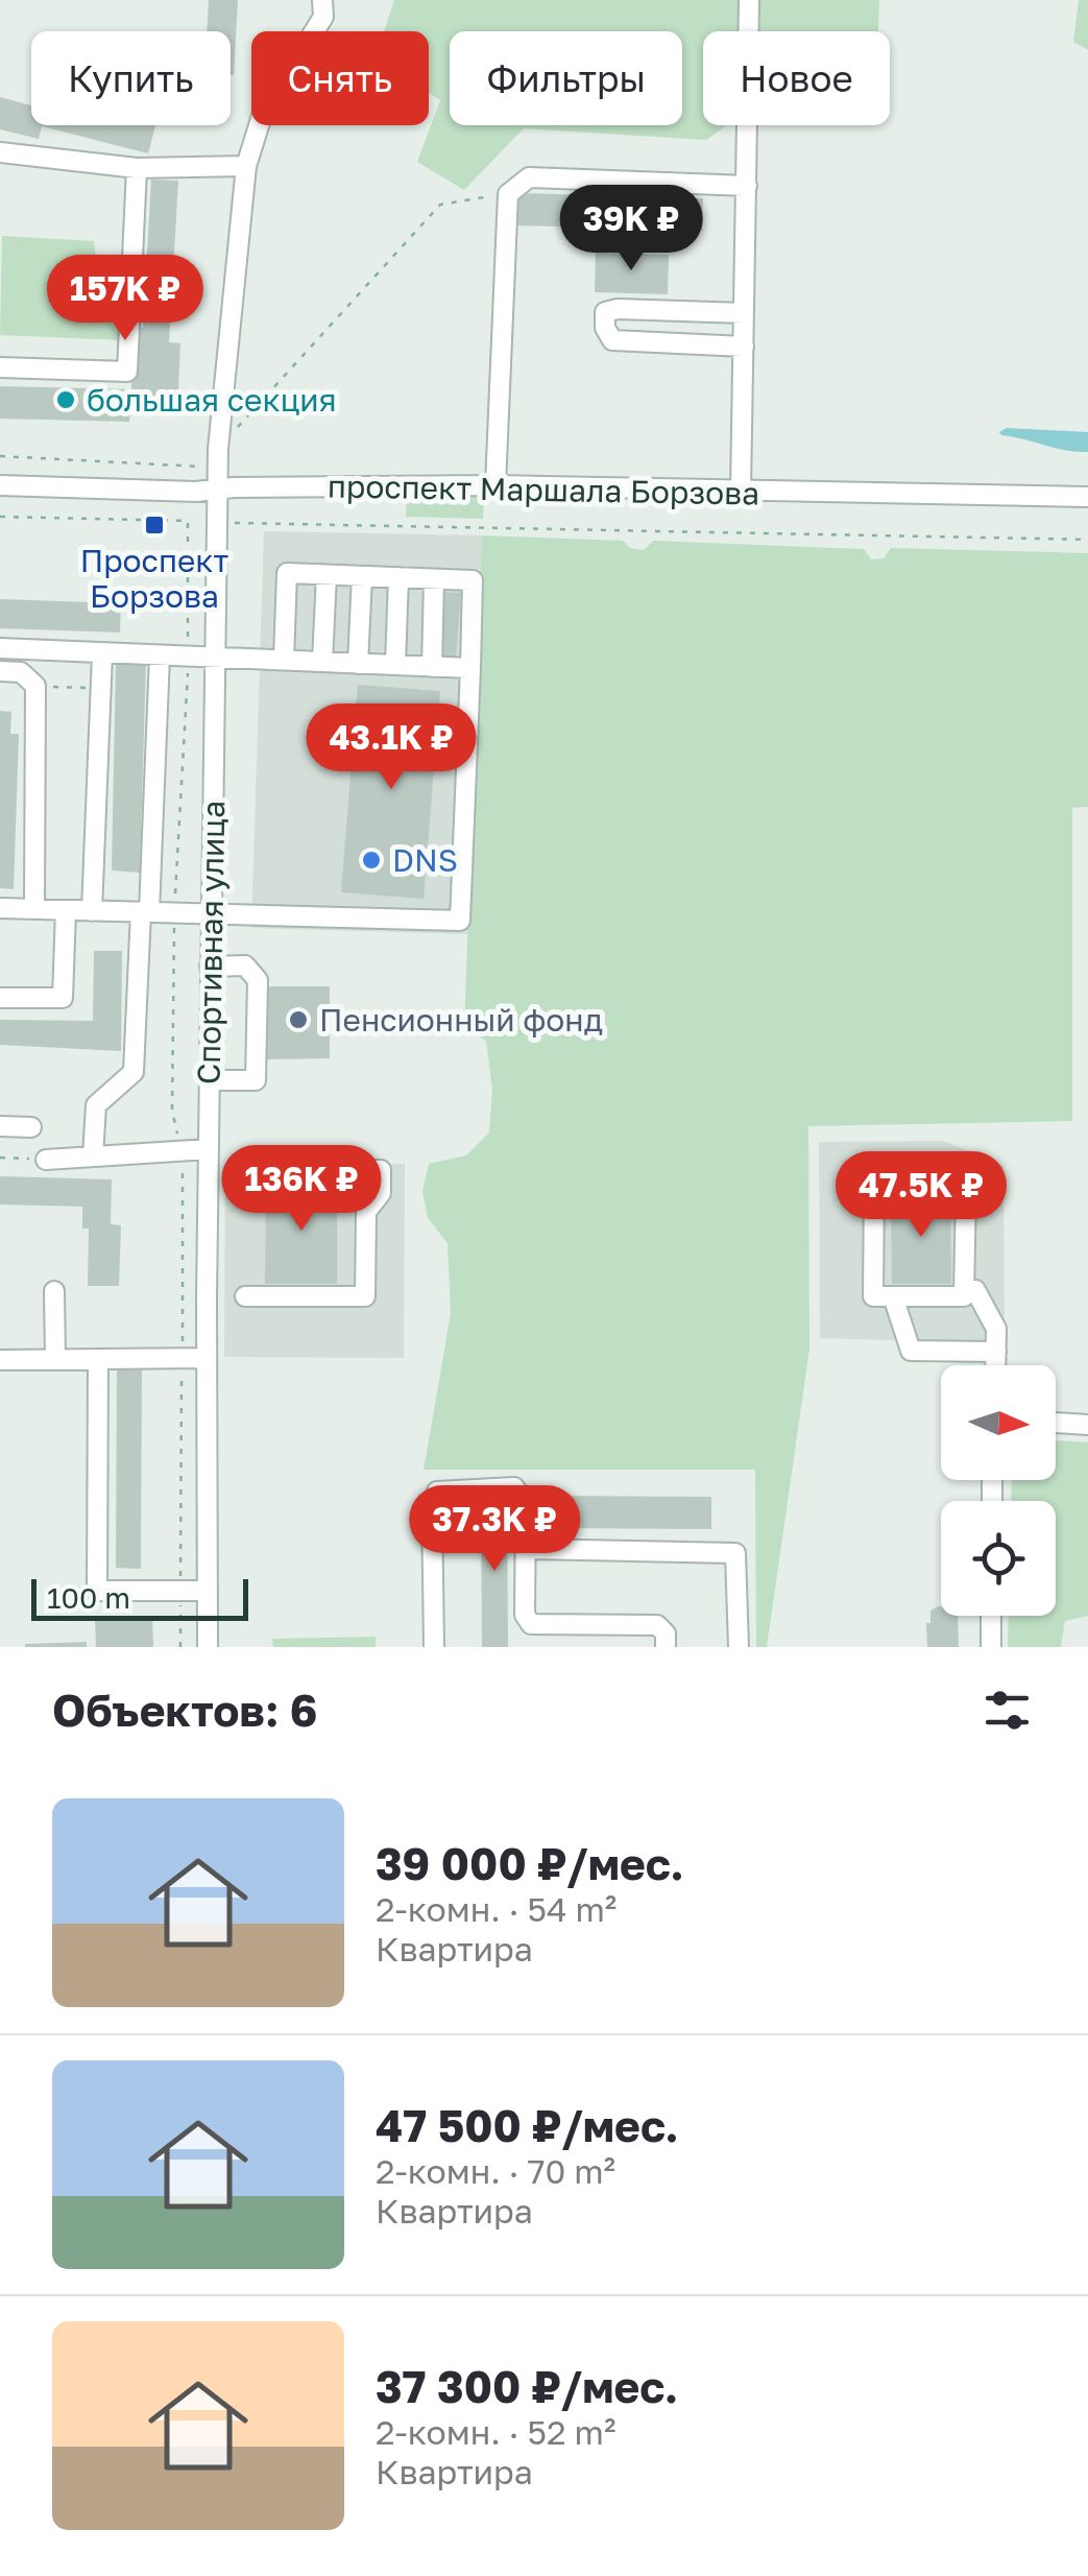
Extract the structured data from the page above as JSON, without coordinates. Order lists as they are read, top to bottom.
{
  "streets": {
    "street": ["проспект Маршала Борзова", "Спортивная улица"]
  },
  "crossings": [
    ["проспект Маршала Борзова", "Спортивная улица"]
  ],
  "places": {
    "other": ["большая секция", "DNS", "Пенсионный фонд"],
    "transit": ["Проспект Борзова"]
  },
  "scale_bar": "100 m",
  "north": "right",
  "page": {
    "chip": [
      "Купить",
      "Снять",
      "Фильтры",
      "Новое"
    ],
    "price": [
      "39K ₽",
      "157K ₽",
      "43.1K ₽",
      "136K ₽",
      "47.5K ₽",
      "37.3K ₽"
    ],
    "scale": "100 m",
    "heading": "Объектов: 6",
    "list": [
      {
        "name": "39 000 ₽/мес.",
        "note": "2-комн. · 54 m² · Квартира"
      },
      {
        "name": "47 500 ₽/мес.",
        "note": "2-комн. · 70 m² · Квартира"
      },
      {
        "name": "37 300 ₽/мес.",
        "note": "2-комн. · 52 m² · Квартира"
      }
    ]
  }
}
